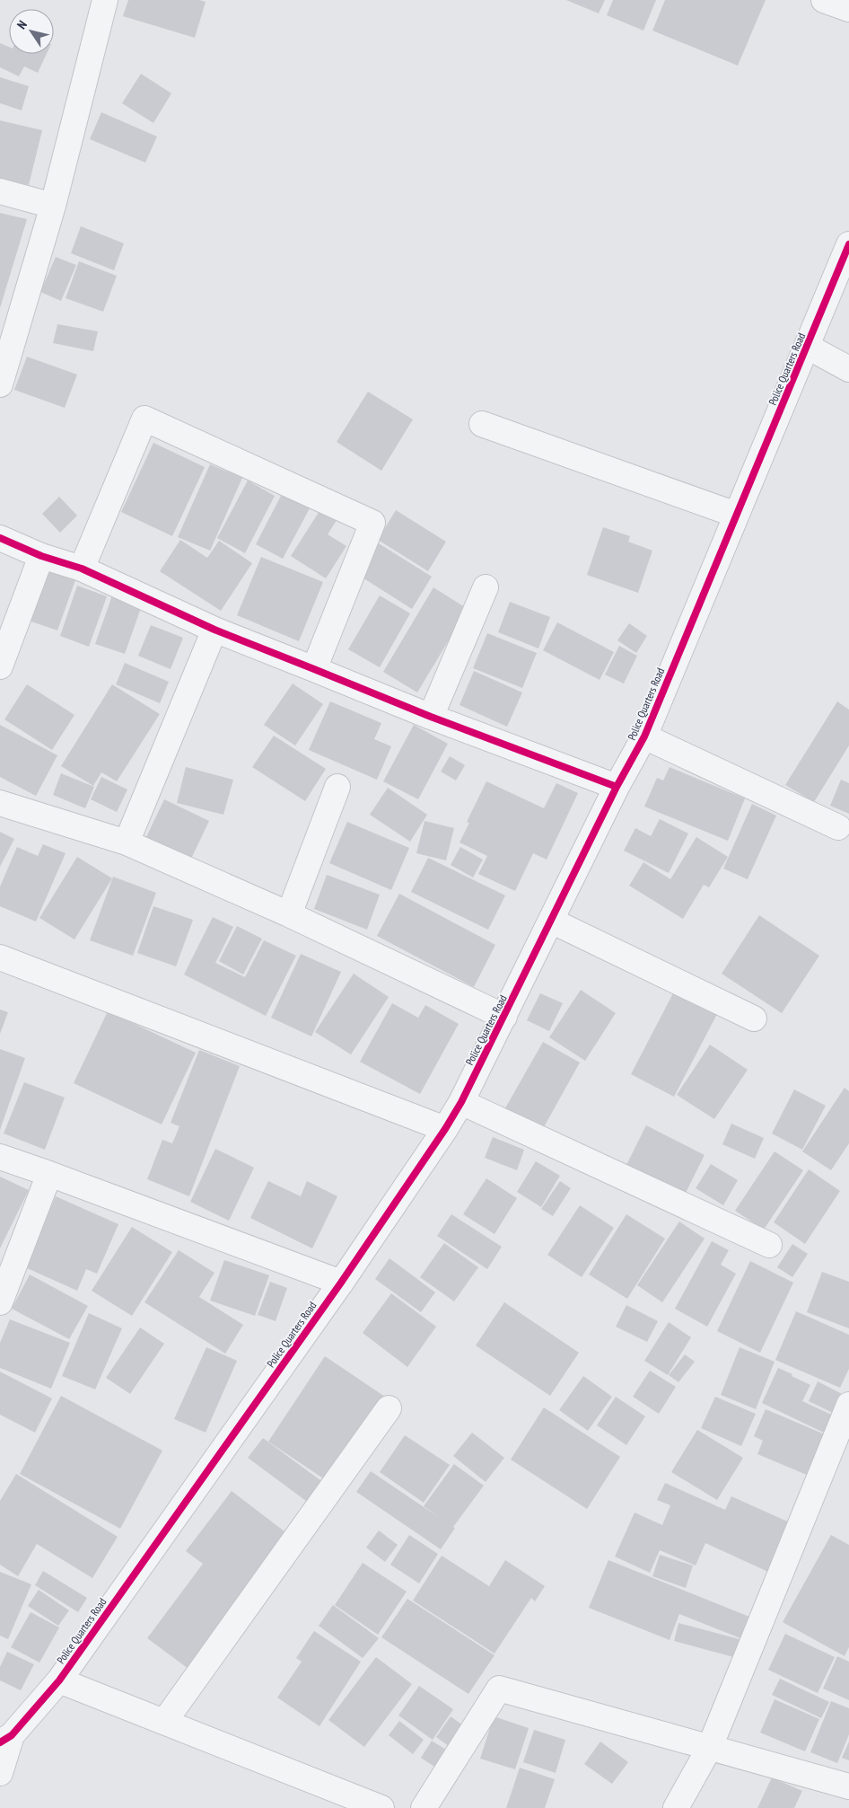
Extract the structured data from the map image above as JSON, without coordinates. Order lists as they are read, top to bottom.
{
  "streets": {
    "street": ["Police Quarters Road"]
  },
  "north": "top left"
}
